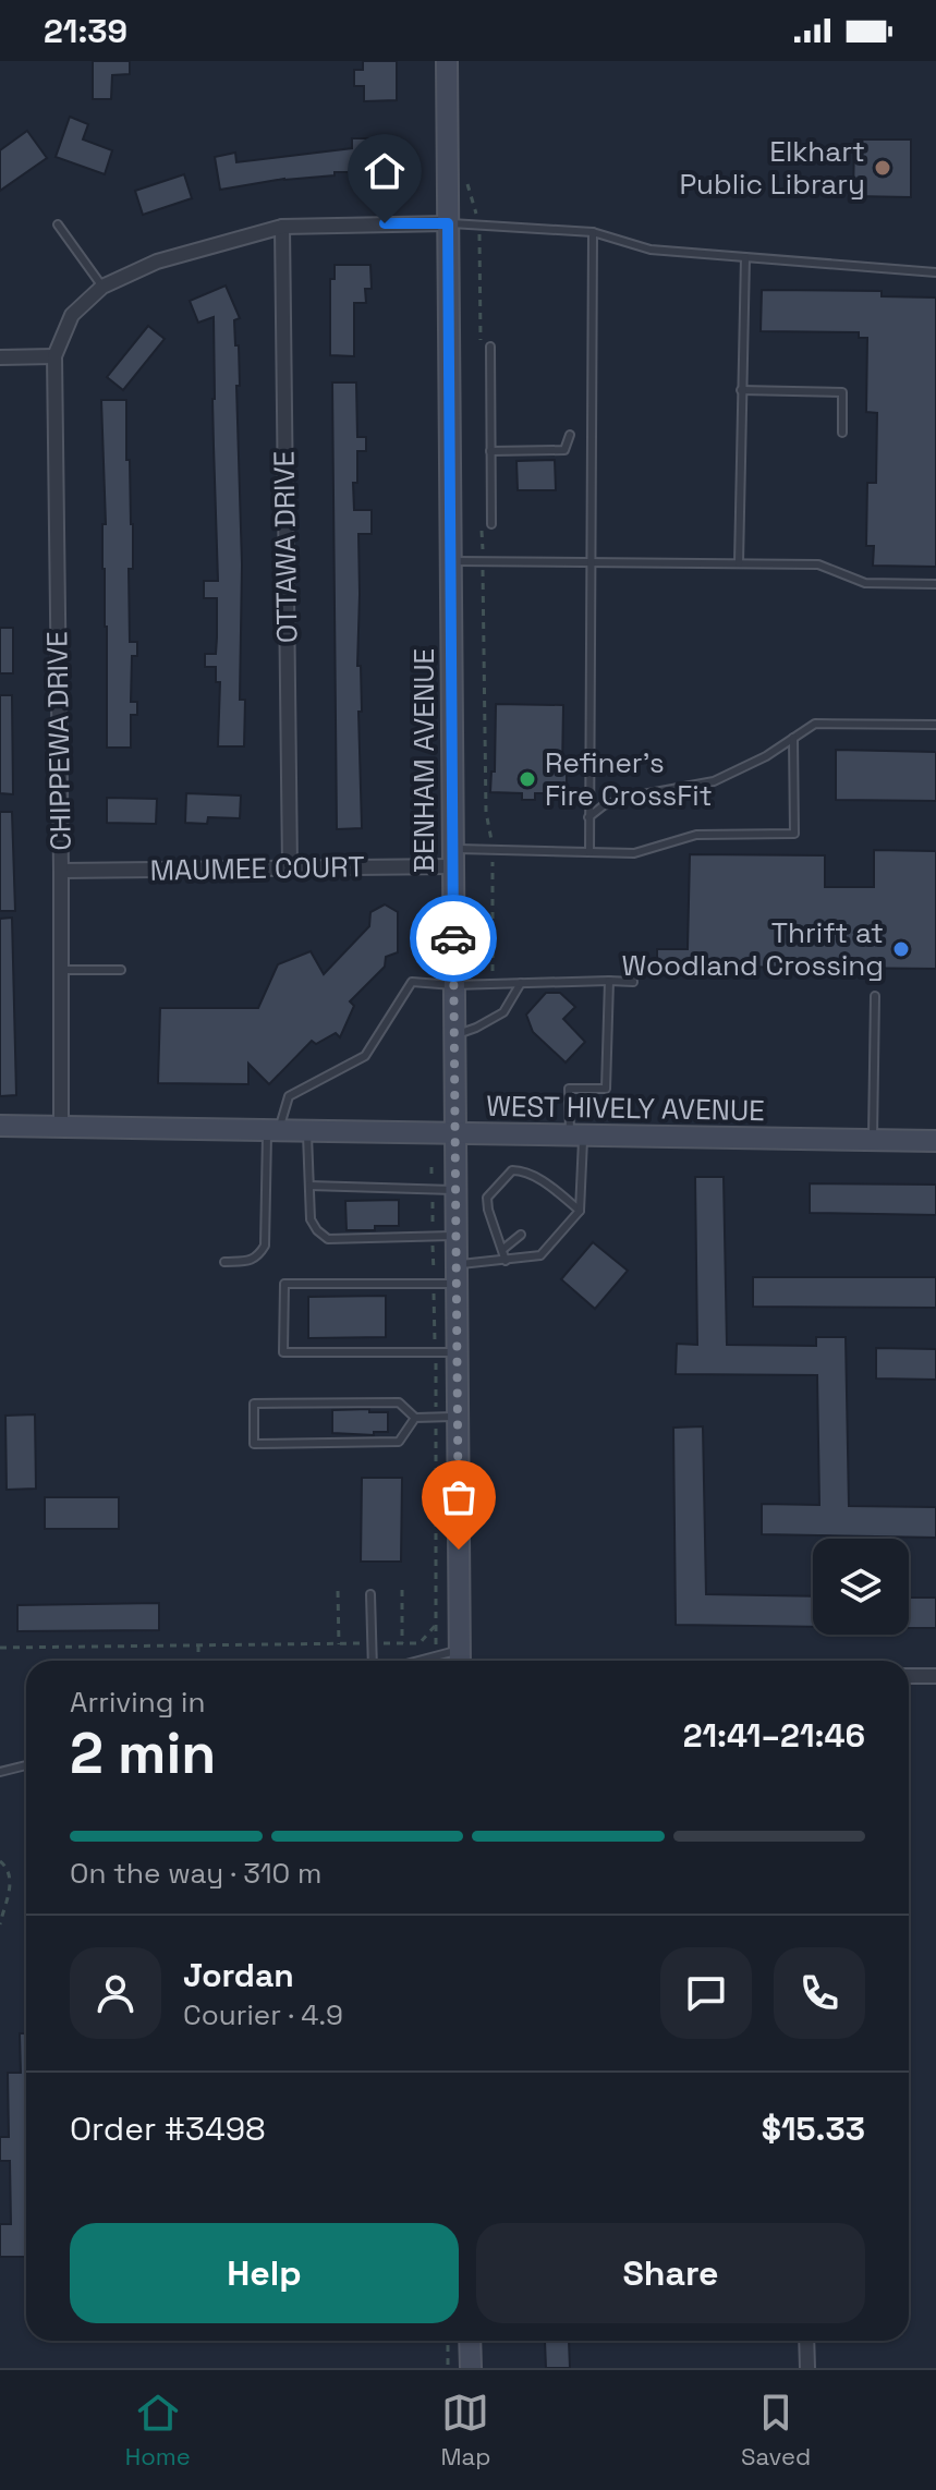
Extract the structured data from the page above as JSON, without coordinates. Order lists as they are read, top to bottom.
{
  "streets": {
    "main road": ["BENHAM AVENUE", "WEST HIVELY AVENUE"],
    "street": ["OTTAWA DRIVE", "CHIPPEWA DRIVE", "MAUMEE COURT"]
  },
  "crossings": [
    ["OTTAWA DRIVE", "MAUMEE COURT"],
    ["CHIPPEWA DRIVE", "MAUMEE COURT"],
    ["CHIPPEWA DRIVE", "WEST HIVELY AVENUE"],
    ["BENHAM AVENUE", "MAUMEE COURT"],
    ["BENHAM AVENUE", "WEST HIVELY AVENUE"]
  ],
  "places": ["Elkhart Public Library", "Refiner's Fire CrossFit", "Thrift at Woodland Crossing"],
  "page": {
    "status": "21:39",
    "heading": ["2 min", "Arriving in", "21:41–21:46"],
    "panel": [
      "Jordan",
      "Courier · 4.9",
      "Order #3498",
      "$15.33"
    ],
    "bar": "On the way · 310 m",
    "buttons": ["Help", "Share"],
    "tabs": ["Home", "Map", "Saved"]
  }
}
